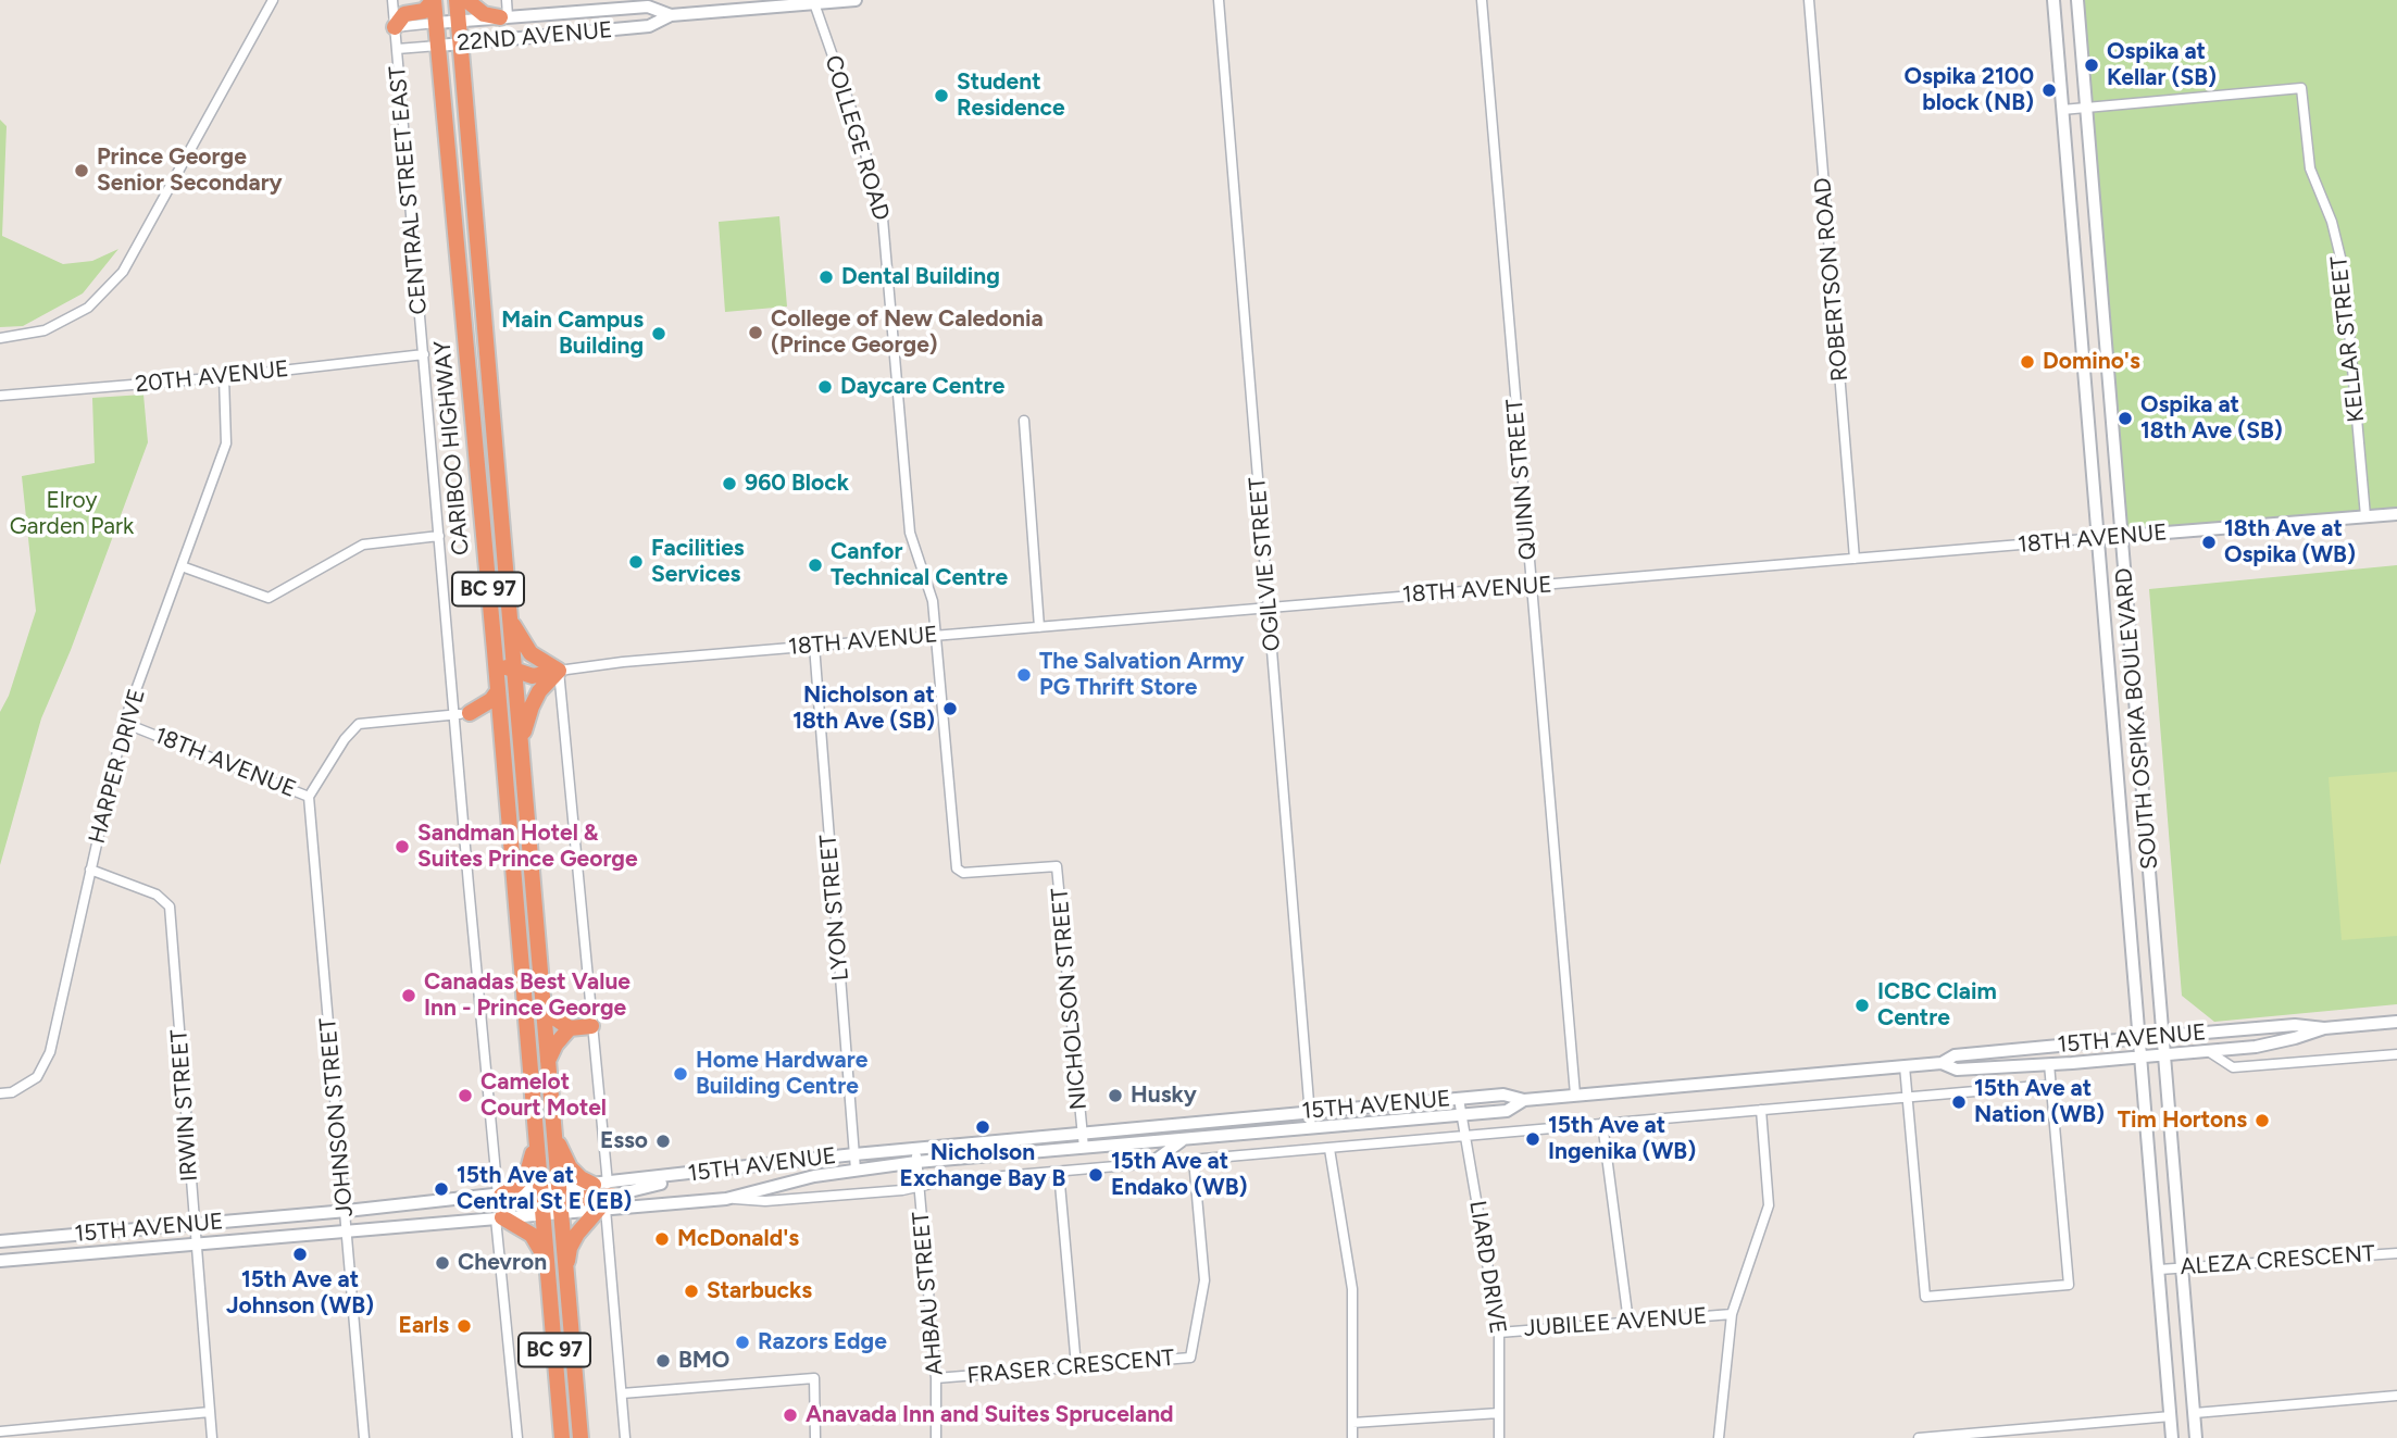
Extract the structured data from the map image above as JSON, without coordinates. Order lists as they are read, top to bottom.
{
  "streets": {
    "highway": ["CARIBOO HIGHWAY", "BC 97"],
    "main road": [
      "22ND AVENUE",
      "18TH AVENUE",
      "SOUTH OSPIKA BOULEVARD",
      "15TH AVENUE"
    ],
    "street": [
      "COLLEGE ROAD",
      "CENTRAL STREET EAST",
      "ROBERTSON ROAD",
      "KELLAR STREET",
      "20TH AVENUE",
      "QUINN STREET",
      "OGILVIE STREET",
      "HARPER DRIVE",
      "LYON STREET",
      "NICHOLSON STREET",
      "IRWIN STREET",
      "JOHNSON STREET",
      "ALEZA CRESCENT",
      "LIARD DRIVE",
      "AHBAU STREET",
      "JUBILEE AVENUE",
      "FRASER CRESCENT"
    ]
  },
  "crossings": [
    ["22ND AVENUE", "COLLEGE ROAD"],
    ["22ND AVENUE", "CENTRAL STREET EAST"],
    ["22ND AVENUE", "CARIBOO HIGHWAY"],
    ["COLLEGE ROAD", "18TH AVENUE"],
    ["COLLEGE ROAD", "NICHOLSON STREET"],
    ["CENTRAL STREET EAST", "20TH AVENUE"],
    ["CENTRAL STREET EAST", "18TH AVENUE"],
    ["CENTRAL STREET EAST", "15TH AVENUE"],
    ["ROBERTSON ROAD", "18TH AVENUE"],
    ["KELLAR STREET", "18TH AVENUE"],
    ["KELLAR STREET", "SOUTH OSPIKA BOULEVARD"],
    ["20TH AVENUE", "HARPER DRIVE"],
    ["CARIBOO HIGHWAY", "15TH AVENUE"],
    ["QUINN STREET", "18TH AVENUE"],
    ["QUINN STREET", "15TH AVENUE"],
    ["18TH AVENUE", "OGILVIE STREET"],
    ["18TH AVENUE", "SOUTH OSPIKA BOULEVARD"],
    ["18TH AVENUE", "HARPER DRIVE"],
    ["18TH AVENUE", "LYON STREET"],
    ["18TH AVENUE", "NICHOLSON STREET"],
    ["18TH AVENUE", "JOHNSON STREET"],
    ["OGILVIE STREET", "15TH AVENUE"],
    ["SOUTH OSPIKA BOULEVARD", "15TH AVENUE"],
    ["SOUTH OSPIKA BOULEVARD", "ALEZA CRESCENT"],
    ["HARPER DRIVE", "IRWIN STREET"],
    ["LYON STREET", "15TH AVENUE"],
    ["NICHOLSON STREET", "15TH AVENUE"],
    ["15TH AVENUE", "IRWIN STREET"],
    ["15TH AVENUE", "JOHNSON STREET"],
    ["15TH AVENUE", "LIARD DRIVE"],
    ["15TH AVENUE", "AHBAU STREET"],
    ["15TH AVENUE", "FRASER CRESCENT"],
    ["LIARD DRIVE", "JUBILEE AVENUE"],
    ["AHBAU STREET", "FRASER CRESCENT"]
  ],
  "parks": ["Elroy Garden Park"],
  "places": [
    "Ospika at Kellar (SB)",
    "Ospika 2100 block (NB)",
    "Student Residence",
    "Prince George Senior Secondary",
    "Dental Building",
    "College of New Caledonia (Prince George)",
    "Main Campus Building",
    "Domino's",
    "Daycare Centre",
    "Ospika at 18th Ave (SB)",
    "960 Block",
    "18th Ave at Ospika (WB)",
    "Facilities Services",
    "Canfor Technical Centre",
    "The Salvation Army PG Thrift Store",
    "Nicholson at 18th Ave (SB)",
    "Sandman Hotel & Suites Prince George",
    "Canadas Best Value Inn - Prince George",
    "ICBC Claim Centre",
    "Home Hardware Building Centre",
    "Camelot Court Motel",
    "Husky",
    "15th Ave at Nation (WB)",
    "Tim Hortons",
    "Nicholson Exchange Bay B",
    "15th Ave at Ingenika (WB)",
    "Esso",
    "15th Ave at Endako (WB)",
    "15th Ave at Central St E (EB)",
    "McDonald's",
    "15th Ave at Johnson (WB)",
    "Chevron",
    "Starbucks",
    "Earls",
    "Razors Edge",
    "BMO",
    "Anavada Inn and Suites Spruceland"
  ]
}
